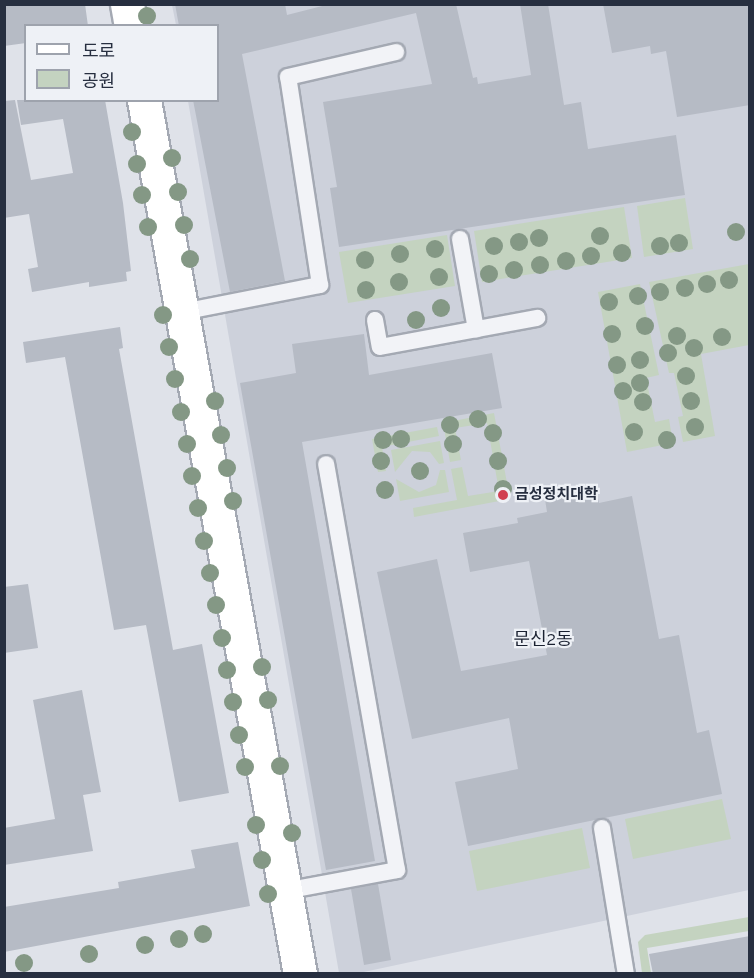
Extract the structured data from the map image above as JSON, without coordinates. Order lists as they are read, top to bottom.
{
  "districts": ["문신2동"],
  "places": ["금성정치대학"],
  "legend": ["도로", "공원"]
}
